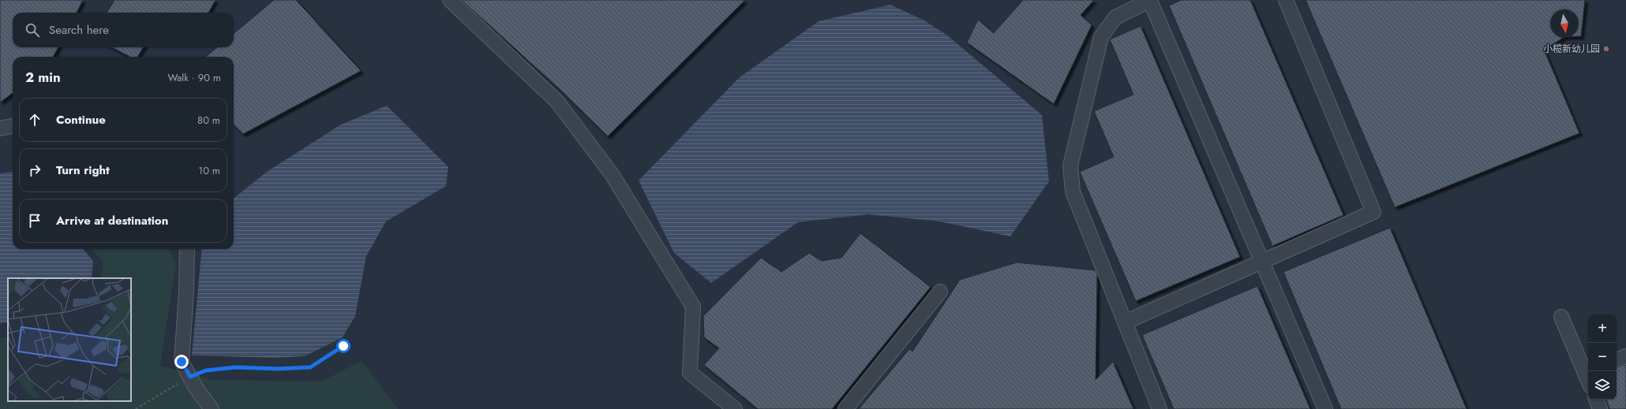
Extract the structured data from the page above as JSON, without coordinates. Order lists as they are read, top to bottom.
{
  "places": ["小榄新幼儿园"],
  "north": "bottom",
  "page": {
    "search": "Search here",
    "heading": ["2 min", "Walk · 90 m"],
    "list": [
      ["Continue", "80 m"],
      ["Turn right", "10 m"],
      "Arrive at destination"
    ],
    "map_buttons": ["+", "−"]
  }
}
